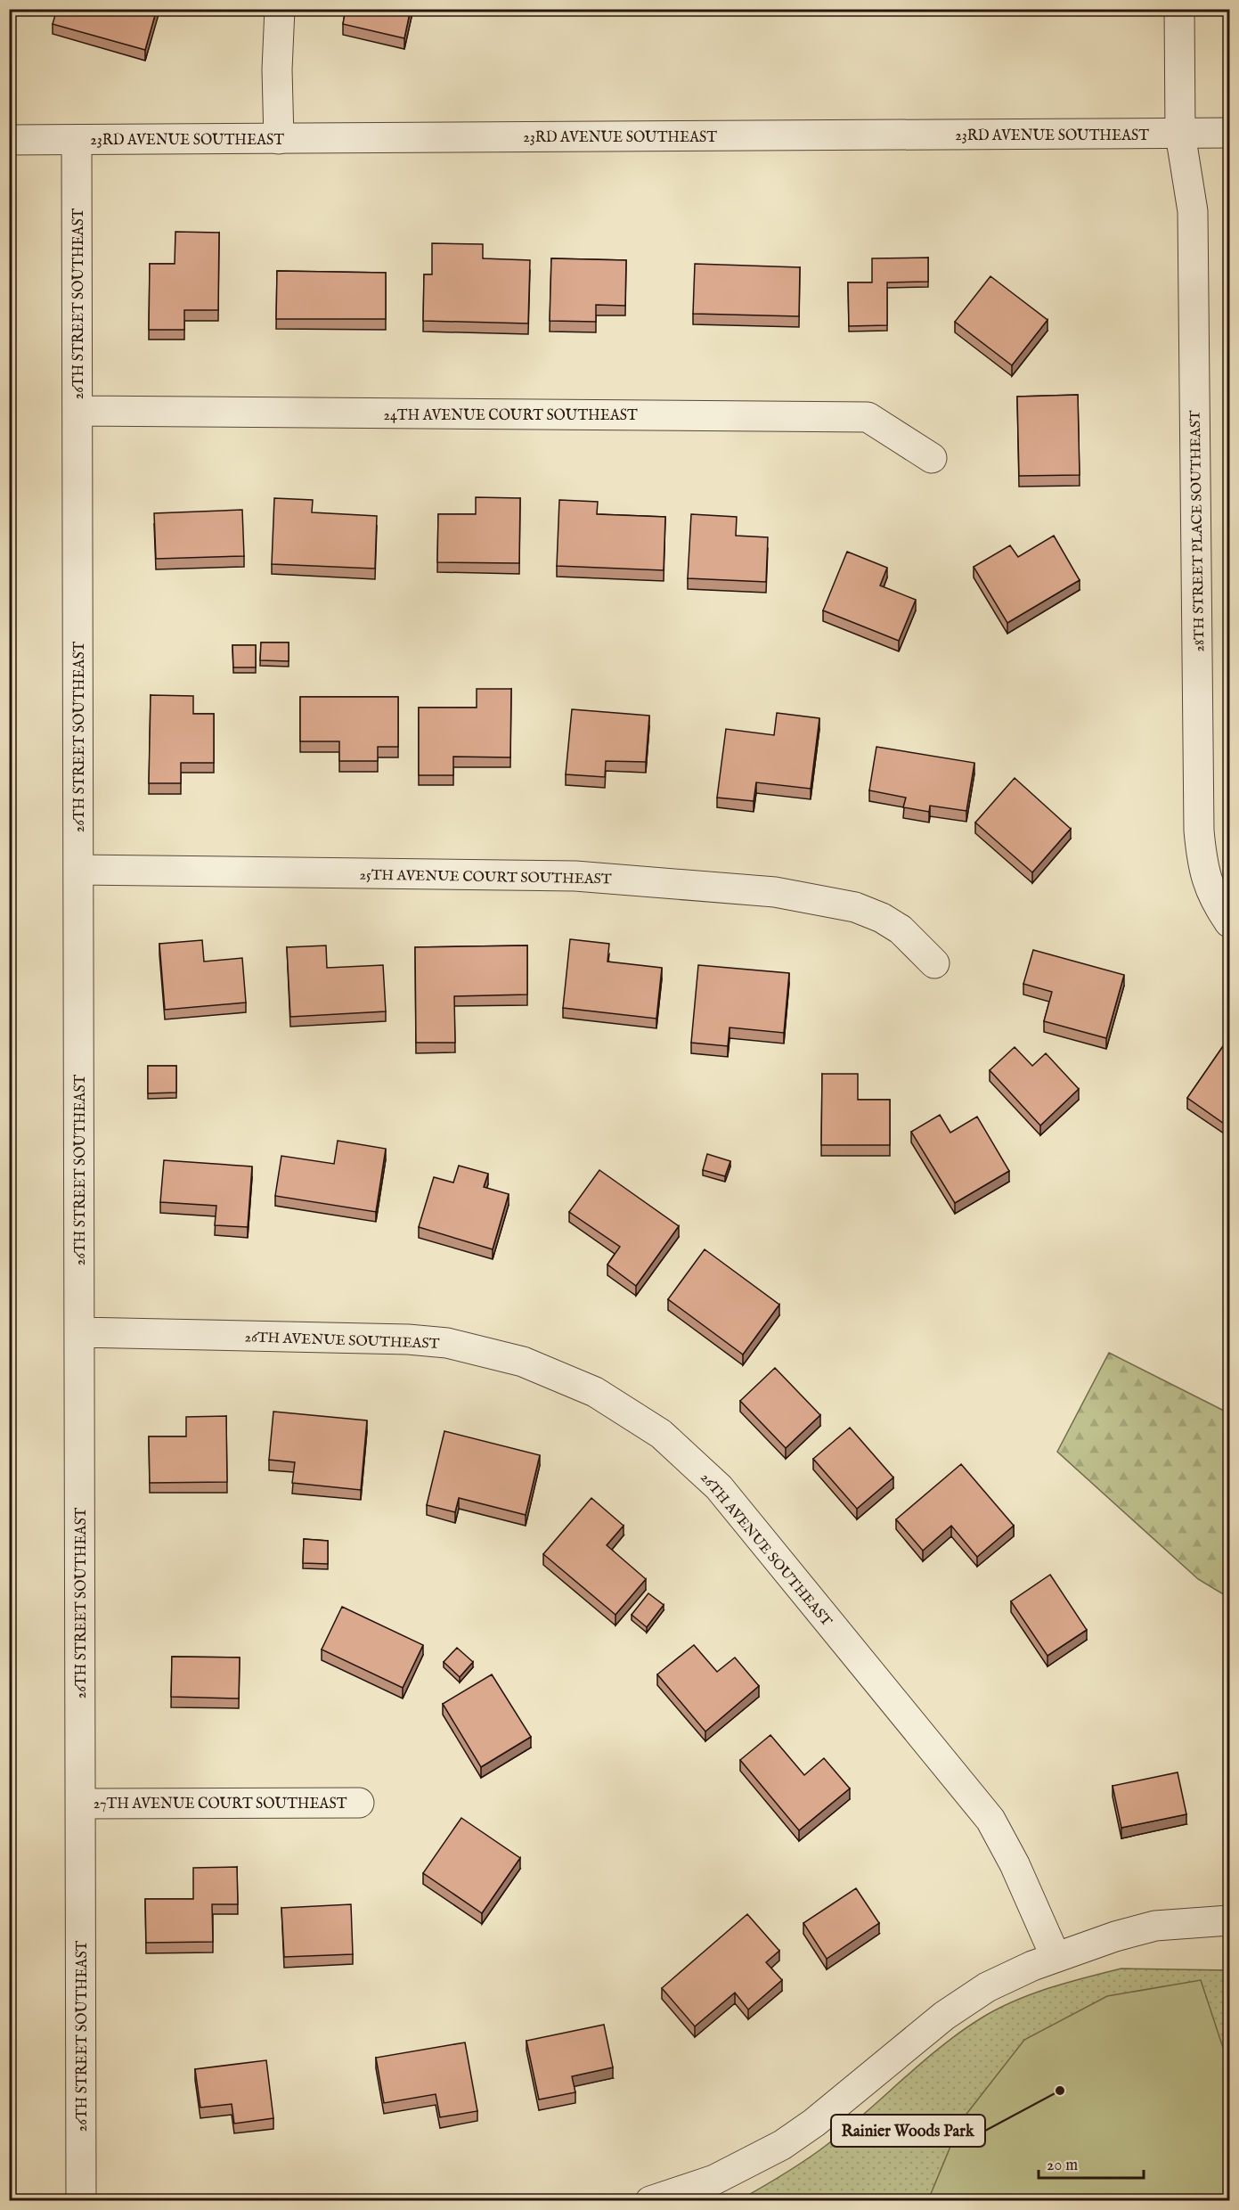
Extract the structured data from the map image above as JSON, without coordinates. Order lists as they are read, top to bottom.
{
  "streets": {
    "street": [
      "23RD AVENUE SOUTHEAST",
      "26TH STREET SOUTHEAST",
      "24TH AVENUE COURT SOUTHEAST",
      "28TH STREET PLACE SOUTHEAST",
      "25TH AVENUE COURT SOUTHEAST",
      "26TH AVENUE SOUTHEAST",
      "27TH AVENUE COURT SOUTHEAST"
    ]
  },
  "crossings": [
    ["23RD AVENUE SOUTHEAST", "26TH STREET SOUTHEAST"],
    ["23RD AVENUE SOUTHEAST", "28TH STREET PLACE SOUTHEAST"],
    ["26TH STREET SOUTHEAST", "24TH AVENUE COURT SOUTHEAST"],
    ["26TH STREET SOUTHEAST", "25TH AVENUE COURT SOUTHEAST"],
    ["26TH STREET SOUTHEAST", "26TH AVENUE SOUTHEAST"],
    ["26TH STREET SOUTHEAST", "27TH AVENUE COURT SOUTHEAST"]
  ],
  "places": ["Rainier Woods Park"],
  "scale_bar": "20 m"
}
